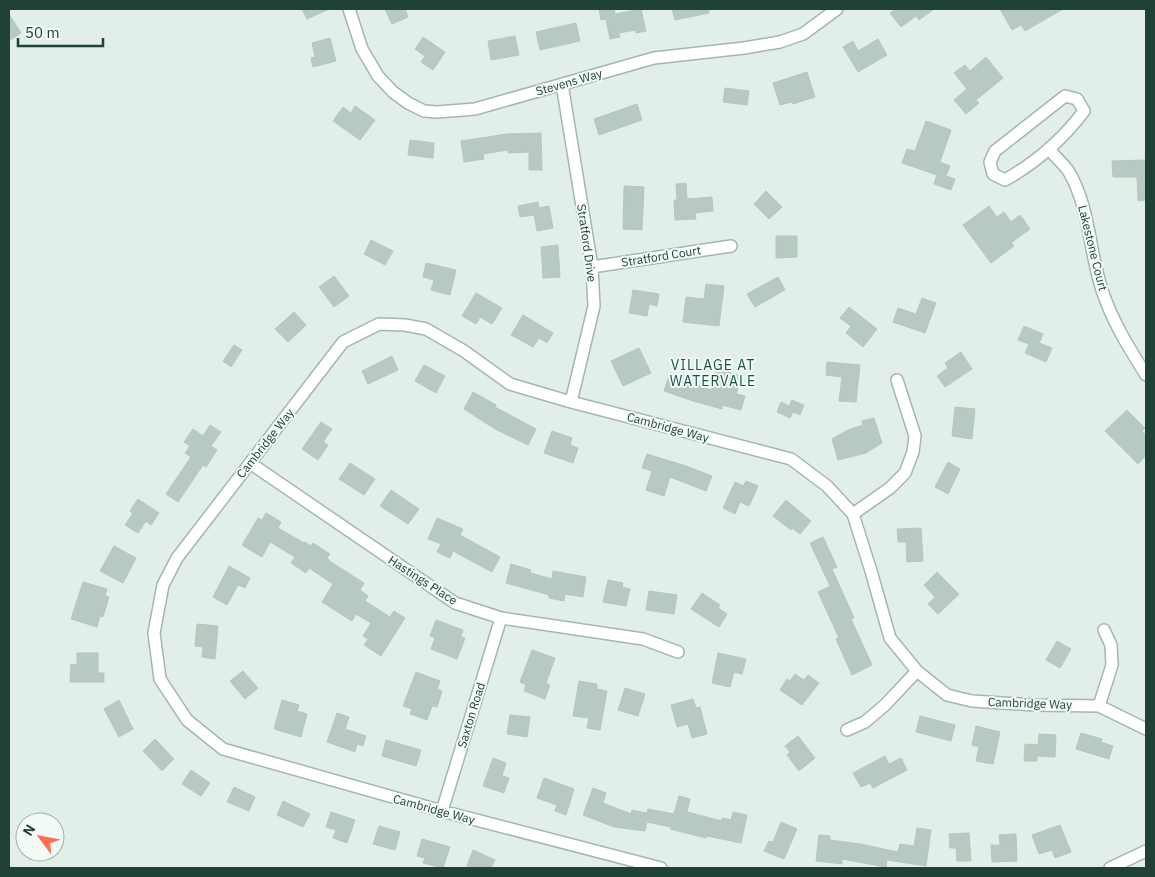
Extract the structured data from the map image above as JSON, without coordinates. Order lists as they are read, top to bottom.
{
  "streets": {
    "street": [
      "Stevens Way",
      "Stratford Drive",
      "Lakestone Court",
      "Stratford Court",
      "Cambridge Way",
      "Hastings Place",
      "Saxton Road"
    ]
  },
  "crossings": [
    ["Stevens Way", "Stratford Drive"],
    ["Stratford Drive", "Stratford Court"],
    ["Stratford Drive", "Cambridge Way"],
    ["Cambridge Way", "Hastings Place"],
    ["Cambridge Way", "Saxton Road"],
    ["Hastings Place", "Saxton Road"]
  ],
  "districts": ["VILLAGE AT WATERVALE"],
  "scale_bar": "50 m",
  "north": "top left"
}
